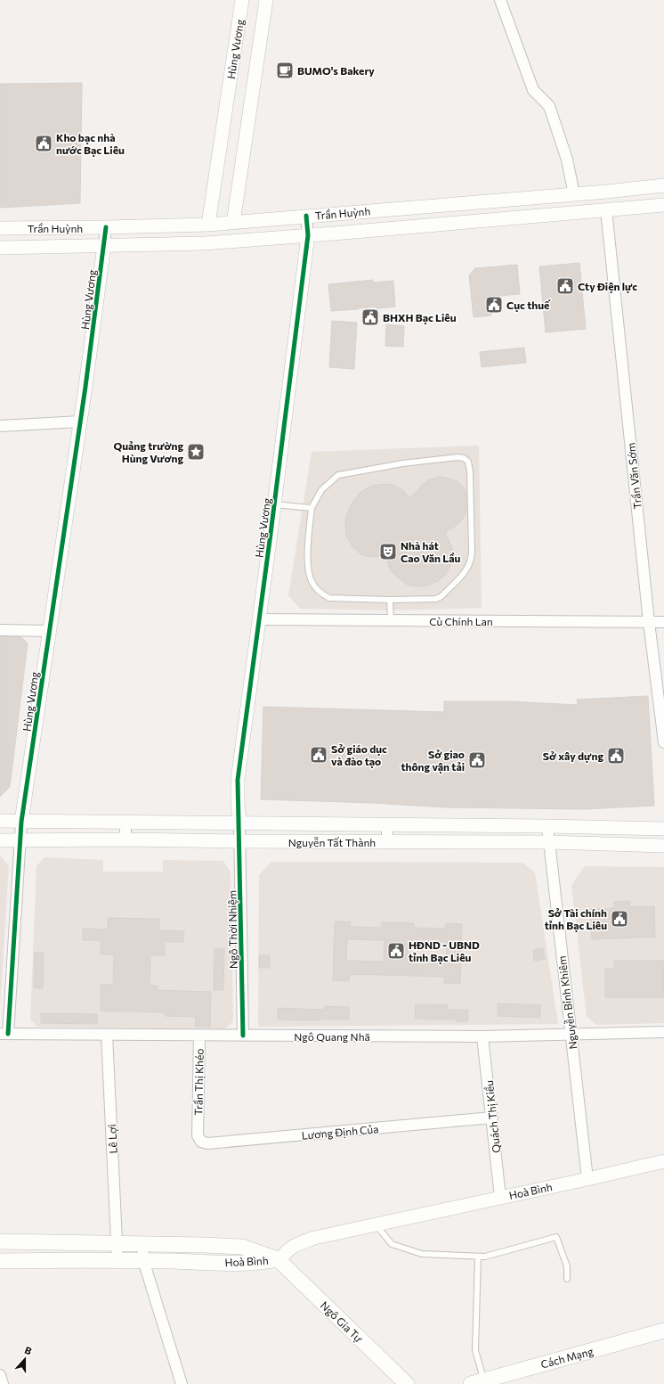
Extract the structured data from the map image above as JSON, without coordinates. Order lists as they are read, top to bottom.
{
  "streets": {
    "main road": ["Hoà Bình", "Ngô Gia Tự", "Cách Mạng"],
    "street": [
      "Hùng Vương",
      "Trần Huỳnh",
      "Trần Văn Sớm",
      "Cù Chính Lan",
      "Nguyễn Tất Thành",
      "Ngô Thời Nhiệm",
      "Nguyễn Bỉnh Khiêm",
      "Ngô Quang Nhã",
      "Trần Thị Khéo",
      "Quách Thị Kiều",
      "Lương Định Của",
      "Lê Lợi"
    ]
  },
  "crossings": [
    ["Hùng Vương", "Trần Huỳnh"],
    ["Hùng Vương", "Cù Chính Lan"],
    ["Hùng Vương", "Nguyễn Tất Thành"],
    ["Hùng Vương", "Ngô Thời Nhiệm"],
    ["Trần Huỳnh", "Trần Văn Sớm"],
    ["Trần Văn Sớm", "Cù Chính Lan"],
    ["Nguyễn Tất Thành", "Ngô Thời Nhiệm"],
    ["Nguyễn Tất Thành", "Nguyễn Bỉnh Khiêm"],
    ["Ngô Thời Nhiệm", "Ngô Quang Nhã"],
    ["Nguyễn Bỉnh Khiêm", "Ngô Quang Nhã"],
    ["Nguyễn Bỉnh Khiêm", "Hoà Bình"],
    ["Ngô Quang Nhã", "Trần Thị Khéo"],
    ["Ngô Quang Nhã", "Quách Thị Kiều"],
    ["Ngô Quang Nhã", "Lê Lợi"],
    ["Trần Thị Khéo", "Lương Định Của"],
    ["Quách Thị Kiều", "Lương Định Của"],
    ["Quách Thị Kiều", "Hoà Bình"],
    ["Lê Lợi", "Hoà Bình"],
    ["Hoà Bình", "Ngô Gia Tự"]
  ],
  "places": {
    "cafe": ["BUMO's Bakery"],
    "public building": [
      "Kho bạc nhà nước Bạc Liêu",
      "Cty Điện lực",
      "Cục thuế",
      "BHXH Bạc Liêu",
      "Sở giáo dục và đào tạo",
      "Sở xây dựng",
      "Sở giao thông vận tải",
      "Sở Tài chính tỉnh Bạc Liêu",
      "HĐND - UBND tỉnh Bạc Liêu"
    ],
    "place": ["Quảng trường Hùng Vương"],
    "theatre": ["Nhà hát Cao Văn Lầu"]
  },
  "north": "top"
}
